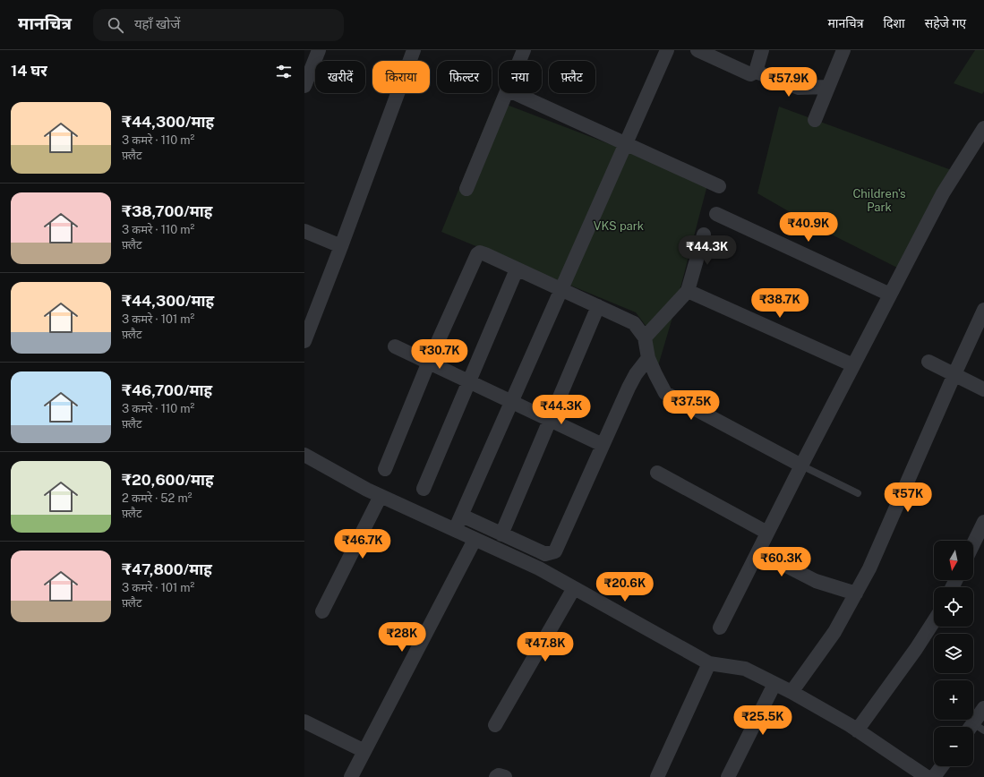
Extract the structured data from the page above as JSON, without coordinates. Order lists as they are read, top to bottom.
{
  "parks": ["Children's Park", "VKS park"],
  "north": "bottom",
  "page": {
    "header": "मानचित्र",
    "search": "यहाँ खोजें",
    "nav": ["मानचित्र", "दिशा", "सहेजे गए"],
    "heading": "14 घर",
    "chip": [
      "खरीदें",
      "किराया",
      "फ़िल्टर",
      "नया",
      "फ़्लैट"
    ],
    "price": [
      "₹57.9K",
      "₹40.9K",
      "₹44.3K",
      "₹38.7K",
      "₹30.7K",
      "₹37.5K",
      "₹44.3K",
      "₹57K",
      "₹46.7K",
      "₹60.3K",
      "₹20.6K",
      "₹28K",
      "₹47.8K",
      "₹25.5K"
    ],
    "list": [
      {
        "name": "₹44,300/माह",
        "note": "3 कमरे · 110 m² · फ़्लैट"
      },
      {
        "name": "₹38,700/माह",
        "note": "3 कमरे · 110 m² · फ़्लैट"
      },
      {
        "name": "₹44,300/माह",
        "note": "3 कमरे · 101 m² · फ़्लैट"
      },
      {
        "name": "₹46,700/माह",
        "note": "3 कमरे · 110 m² · फ़्लैट"
      },
      {
        "name": "₹20,600/माह",
        "note": "2 कमरे · 52 m² · फ़्लैट"
      },
      {
        "name": "₹47,800/माह",
        "note": "3 कमरे · 101 m² · फ़्लैट"
      }
    ],
    "map_buttons": ["+", "−"]
  }
}
